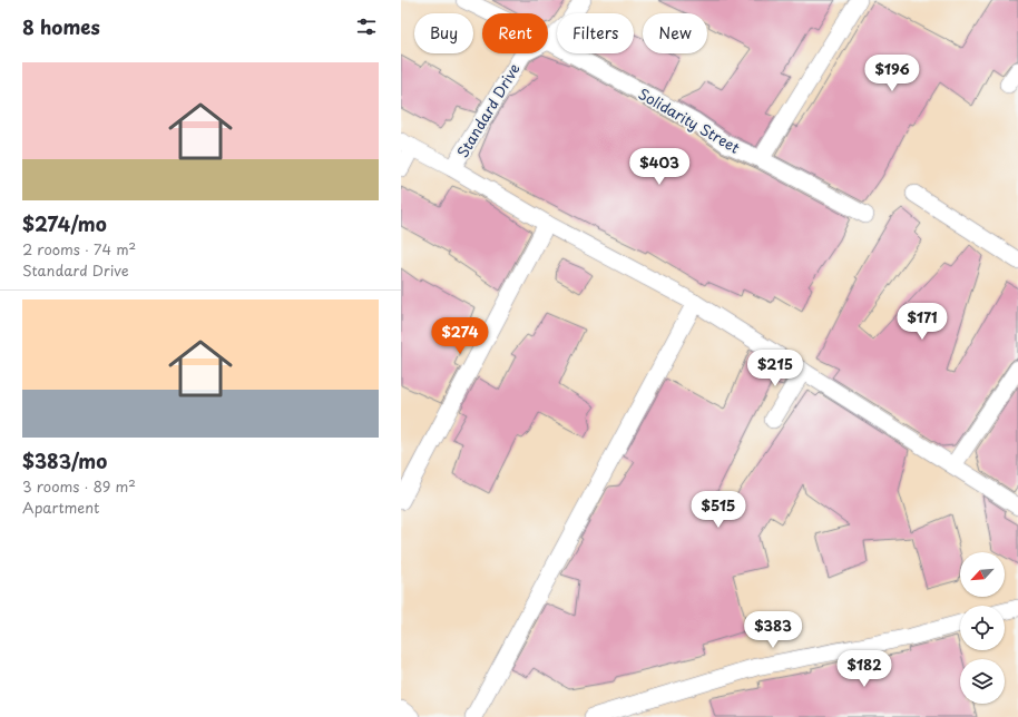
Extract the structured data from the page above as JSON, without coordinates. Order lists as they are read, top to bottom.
{
  "streets": {
    "street": ["Standard Drive", "Solidarity Street"]
  },
  "crossings": [
    ["Standard Drive", "Solidarity Street"]
  ],
  "north": "bottom left",
  "page": {
    "heading": "8 homes",
    "chip": [
      "Buy",
      "Rent",
      "Filters",
      "New"
    ],
    "list": [
      {
        "name": "$274/mo",
        "note": "2 rooms · 74 m² · Standard Drive"
      },
      {
        "name": "$383/mo",
        "note": "3 rooms · 89 m² · Apartment"
      }
    ],
    "price": [
      "$196",
      "$403",
      "$171",
      "$274",
      "$215",
      "$515",
      "$383",
      "$182"
    ]
  }
}
